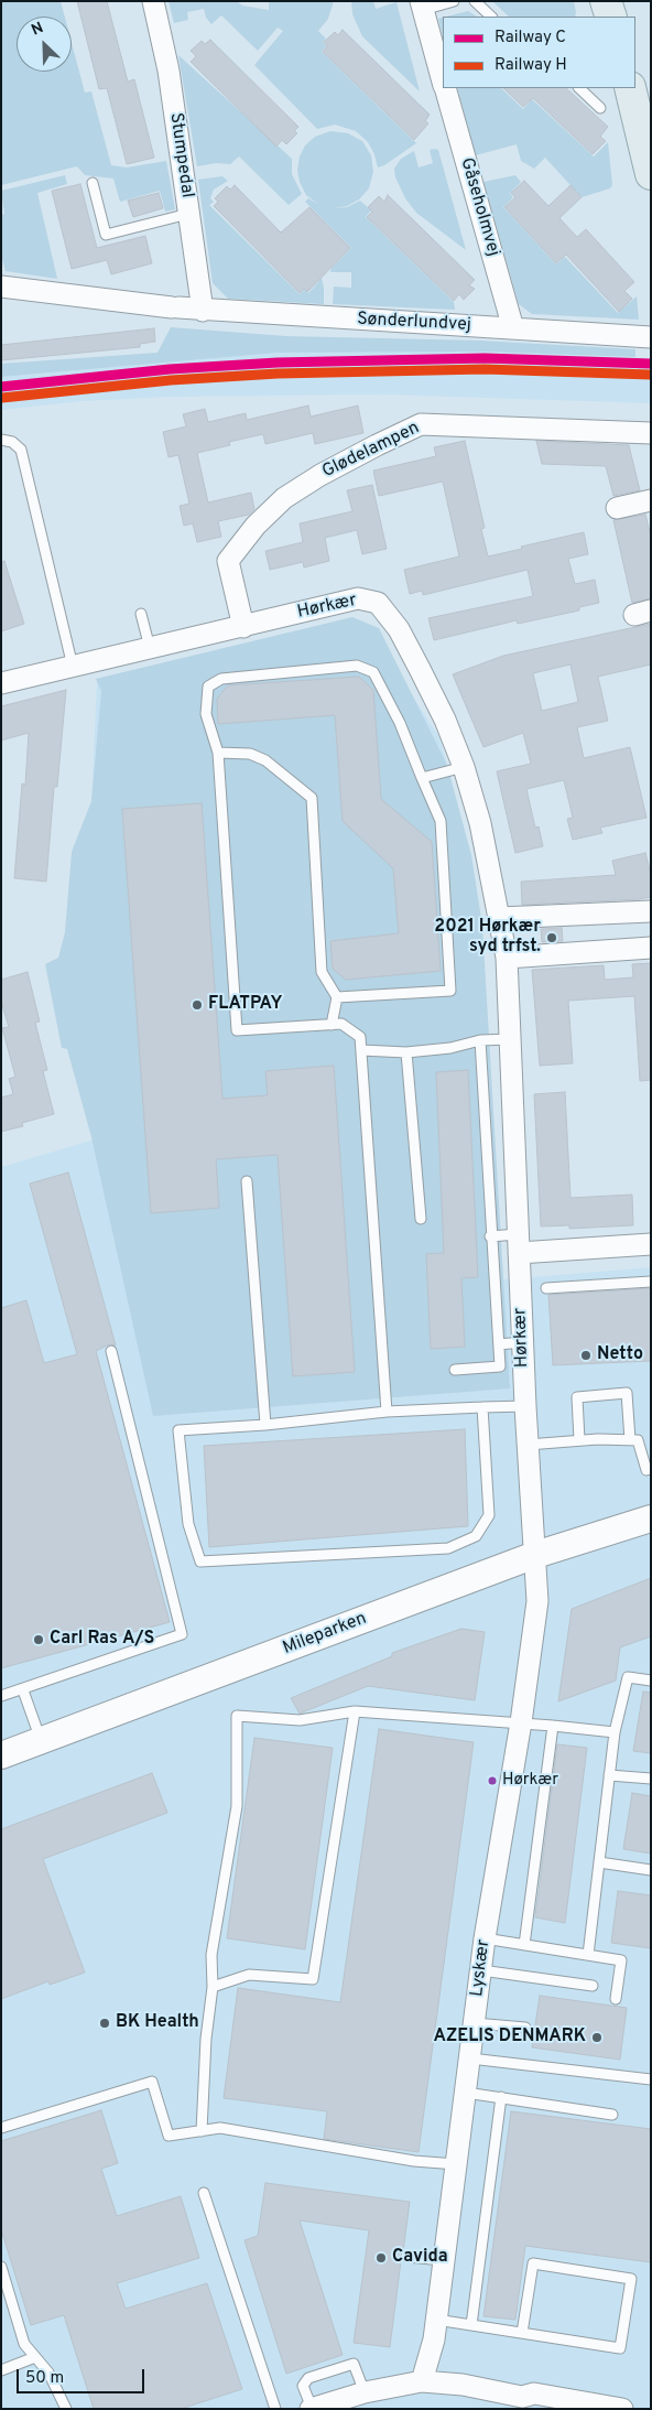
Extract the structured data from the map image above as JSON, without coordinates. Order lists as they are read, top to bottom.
{
  "streets": {
    "street": [
      "Stumpedal",
      "Gåseholmvej",
      "Sønderlundvej",
      "Glødelampen",
      "Hørkær",
      "Mileparken",
      "Lyskær"
    ]
  },
  "crossings": [
    ["Stumpedal", "Sønderlundvej"],
    ["Gåseholmvej", "Sønderlundvej"],
    ["Glødelampen", "Hørkær"],
    ["Hørkær", "Mileparken"],
    ["Hørkær", "Lyskær"],
    ["Mileparken", "Lyskær"]
  ],
  "places": [
    "2021 Hørkær syd trfst.",
    "FLATPAY",
    "Netto",
    "Carl Ras A/S",
    "Hørkær",
    "BK Health",
    "AZELIS DENMARK",
    "Cavida"
  ],
  "lines": ["rail line C", "rail line H"],
  "legend": ["Railway C", "Railway H"],
  "scale_bar": "50 m",
  "north": "top left"
}
